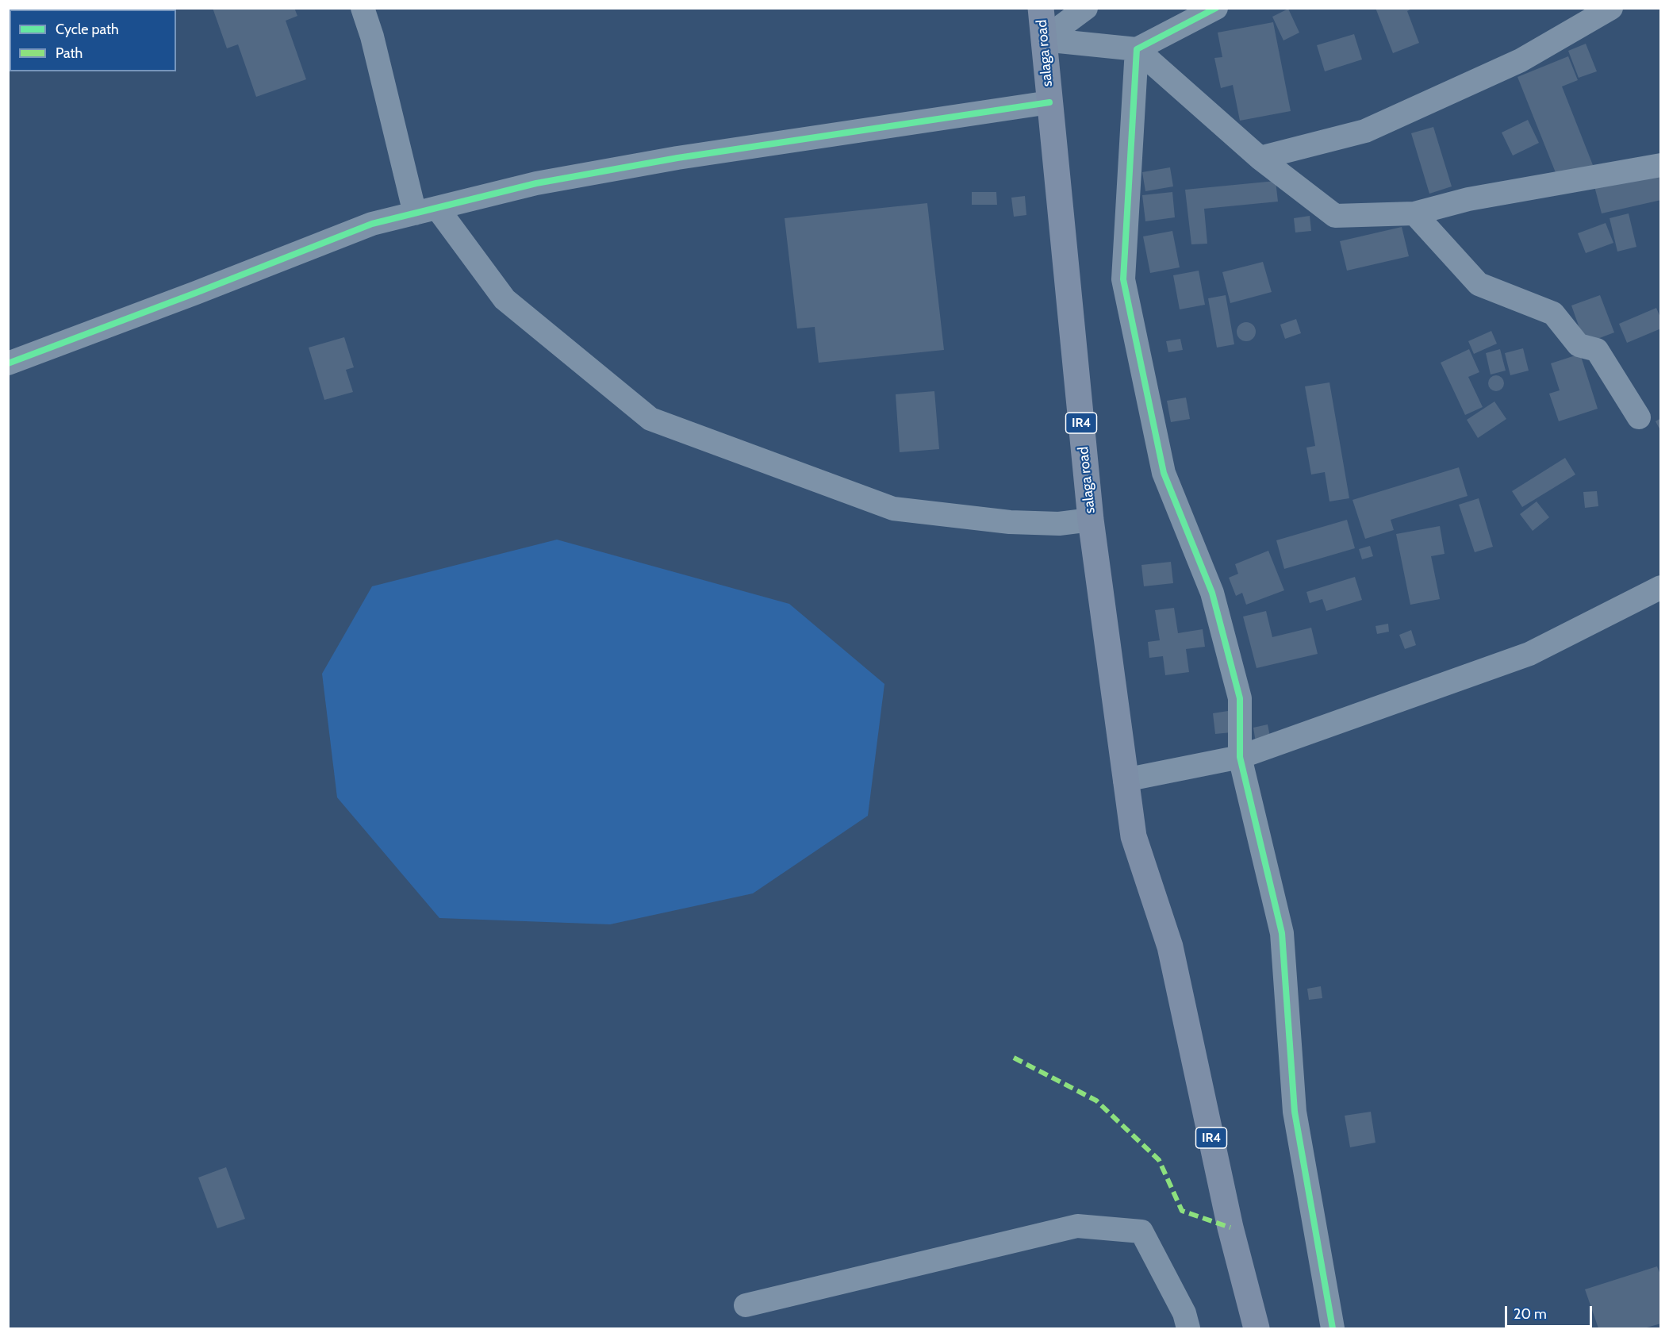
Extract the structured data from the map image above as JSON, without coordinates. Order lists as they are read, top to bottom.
{
  "streets": {
    "main road": ["salaga road", "IR4"]
  },
  "legend": ["Cycle path", "Path"],
  "scale_bar": "20 m"
}
